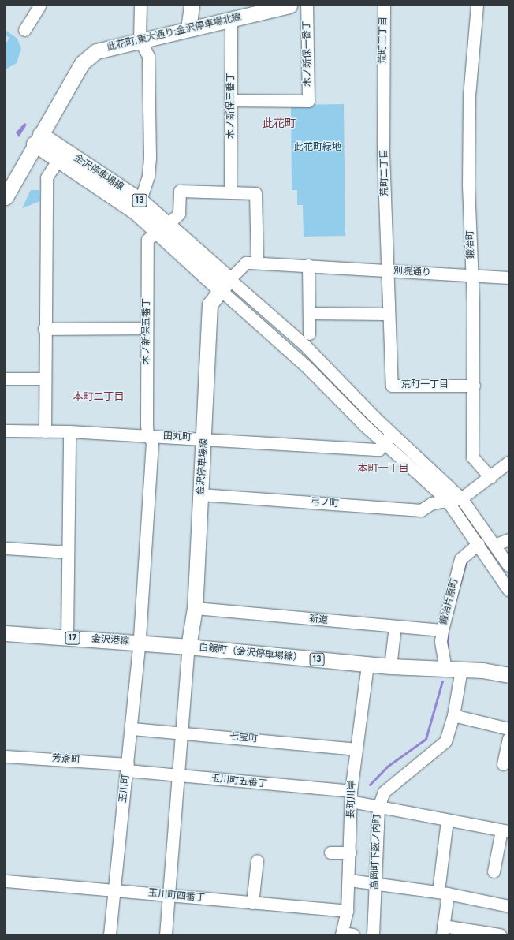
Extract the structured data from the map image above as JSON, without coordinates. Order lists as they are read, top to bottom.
{
  "streets": {
    "main road": [
      "此花町;東大通り;金沢停車場北線",
      "金沢停車場線",
      "13",
      "17",
      "金沢港線",
      "白銀町（金沢停車場線）"
    ],
    "street": [
      "荒町三丁目",
      "木ノ新保一番丁",
      "木ノ新保三番丁",
      "荒町二丁目",
      "鍛冶町",
      "別院通り",
      "木ノ新保五番丁",
      "荒町一丁目",
      "田丸町",
      "弓ノ町",
      "鍛冶片原町",
      "新道",
      "七宝町",
      "芳斎町",
      "玉川町五番丁",
      "玉川町",
      "長町川岸",
      "高岡町下薮ノ内町",
      "玉川町四番丁"
    ]
  },
  "crossings": [
    ["此花町;東大通り;金沢停車場北線", "木ノ新保三番丁"],
    ["此花町;東大通り;金沢停車場北線", "金沢停車場線"],
    ["荒町三丁目", "荒町二丁目"],
    ["木ノ新保一番丁", "木ノ新保三番丁"],
    ["木ノ新保三番丁", "木ノ新保五番丁"],
    ["金沢停車場線", "別院通り"],
    ["金沢停車場線", "木ノ新保五番丁"],
    ["金沢停車場線", "田丸町"],
    ["金沢停車場線", "弓ノ町"],
    ["金沢停車場線", "新道"],
    ["金沢停車場線", "17"],
    ["金沢停車場線", "白銀町（金沢停車場線）"],
    ["荒町二丁目", "別院通り"],
    ["荒町二丁目", "荒町一丁目"],
    ["13", "鍛冶片原町"],
    ["13", "白銀町（金沢停車場線）"],
    ["13", "高岡町下薮ノ内町"],
    ["鍛冶町", "別院通り"],
    ["鍛冶町", "荒町一丁目"],
    ["木ノ新保五番丁", "田丸町"],
    ["木ノ新保五番丁", "17"],
    ["木ノ新保五番丁", "金沢港線"],
    ["木ノ新保五番丁", "玉川町"],
    ["鍛冶片原町", "新道"],
    ["鍛冶片原町", "白銀町（金沢停車場線）"],
    ["17", "金沢港線"],
    ["17", "白銀町（金沢停車場線）"],
    ["17", "玉川町"],
    ["金沢港線", "玉川町"],
    ["白銀町（金沢停車場線）", "長町川岸"],
    ["七宝町", "玉川町"],
    ["七宝町", "長町川岸"],
    ["芳斎町", "玉川町五番丁"],
    ["芳斎町", "玉川町"],
    ["玉川町五番丁", "玉川町"],
    ["玉川町五番丁", "長町川岸"],
    ["玉川町五番丁", "高岡町下薮ノ内町"],
    ["玉川町", "玉川町四番丁"],
    ["長町川岸", "玉川町四番丁"]
  ],
  "districts": ["此花町", "本町二丁目", "本町一丁目"],
  "parks": ["此花町緑地"]
}
